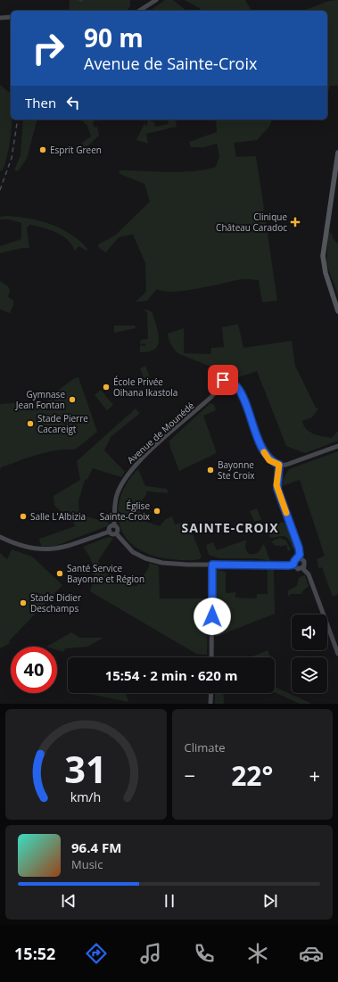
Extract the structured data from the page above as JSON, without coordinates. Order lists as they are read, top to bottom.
{
  "streets": {
    "street": ["Avenue de Mounédé"]
  },
  "districts": ["SAINTE-CROIX"],
  "places": {
    "other": [
      "Esprit Green",
      "École Privée Oihana Ikastola",
      "Gymnase Jean Fontan",
      "Stade Pierre Cacareigt",
      "Bayonne Ste Croix",
      "Église Sainte-Croix",
      "Salle L'Albizia",
      "Santé Service Bayonne et Région",
      "Stade Didier Deschamps"
    ],
    "health": ["Clinique Château Caradoc"]
  },
  "page": {
    "turn": ["90 m", "Avenue de Sainte-Croix"],
    "then": "Then",
    "limit": "40",
    "trip": "15:54 · 2 min · 620 m",
    "tile": "Climate",
    "heat": ["−", "22°", "+"],
    "song": ["96.4 FM", "Music"],
    "tabs": "15:52",
    "gauge": ["31", "km/h"]
  }
}
